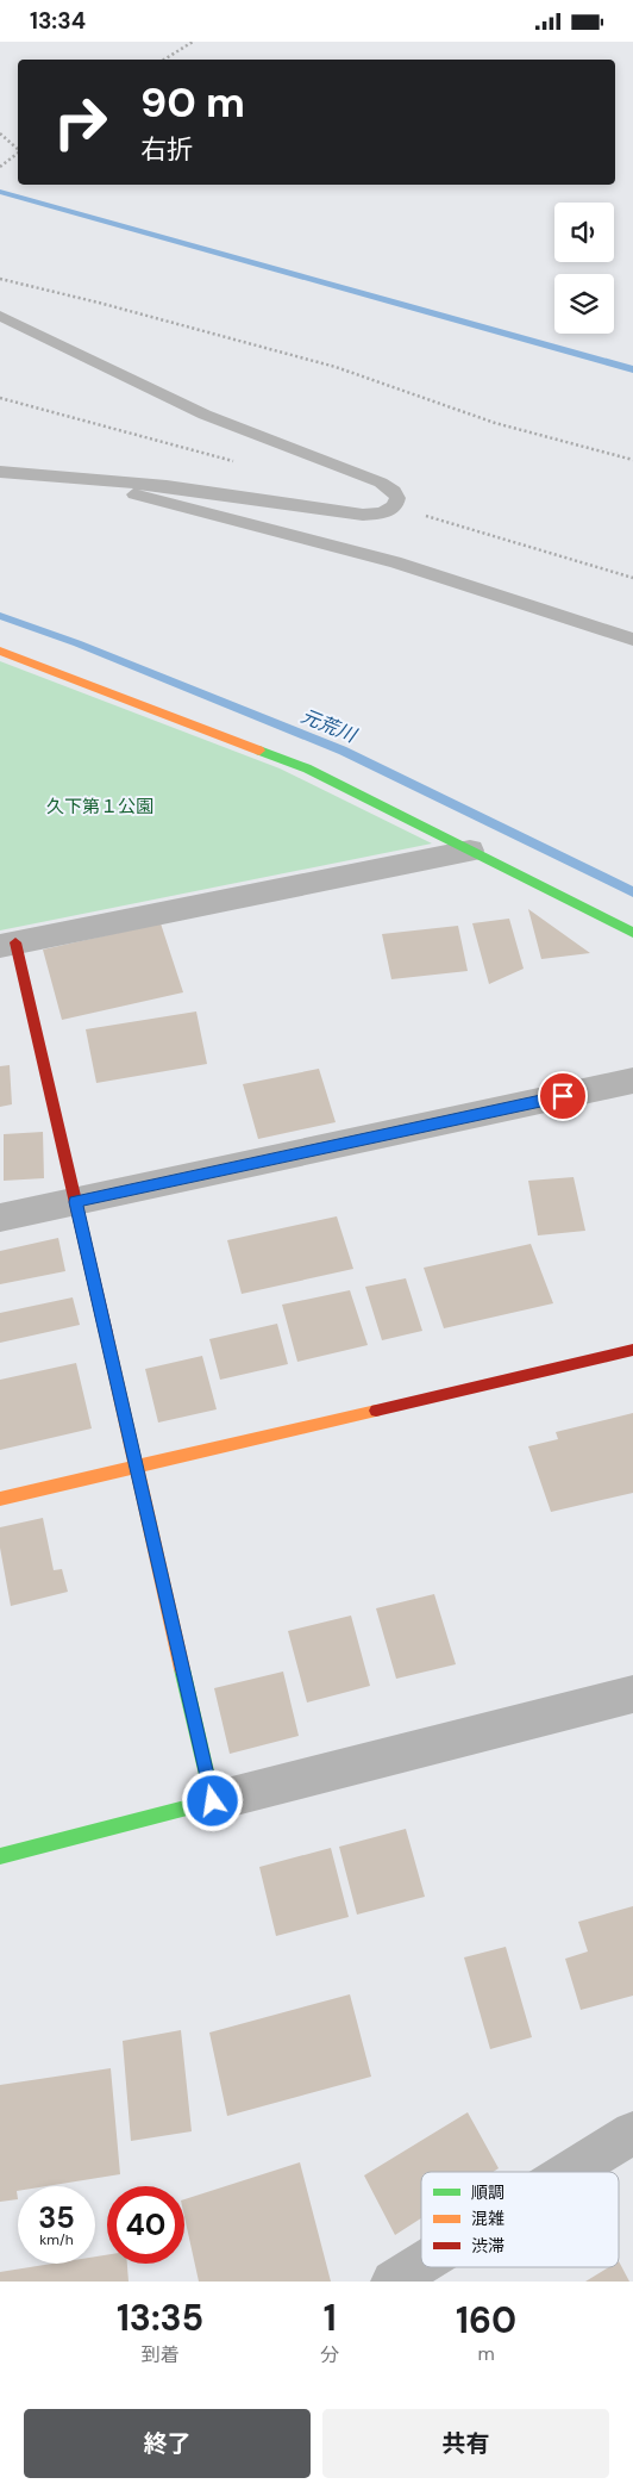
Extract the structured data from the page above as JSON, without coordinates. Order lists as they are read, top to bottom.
{
  "water": ["元荒川"],
  "parks": ["久下第１公園"],
  "legend": ["順調", "混雑", "渋滞"],
  "page": {
    "status": "13:34",
    "turn": ["90 m", "右折"],
    "speed": "35 km/h",
    "limit": "40",
    "eta": [
      "13:35",
      "到着",
      "1",
      "分",
      "160",
      "m"
    ],
    "buttons": ["終了", "共有"]
  }
}
